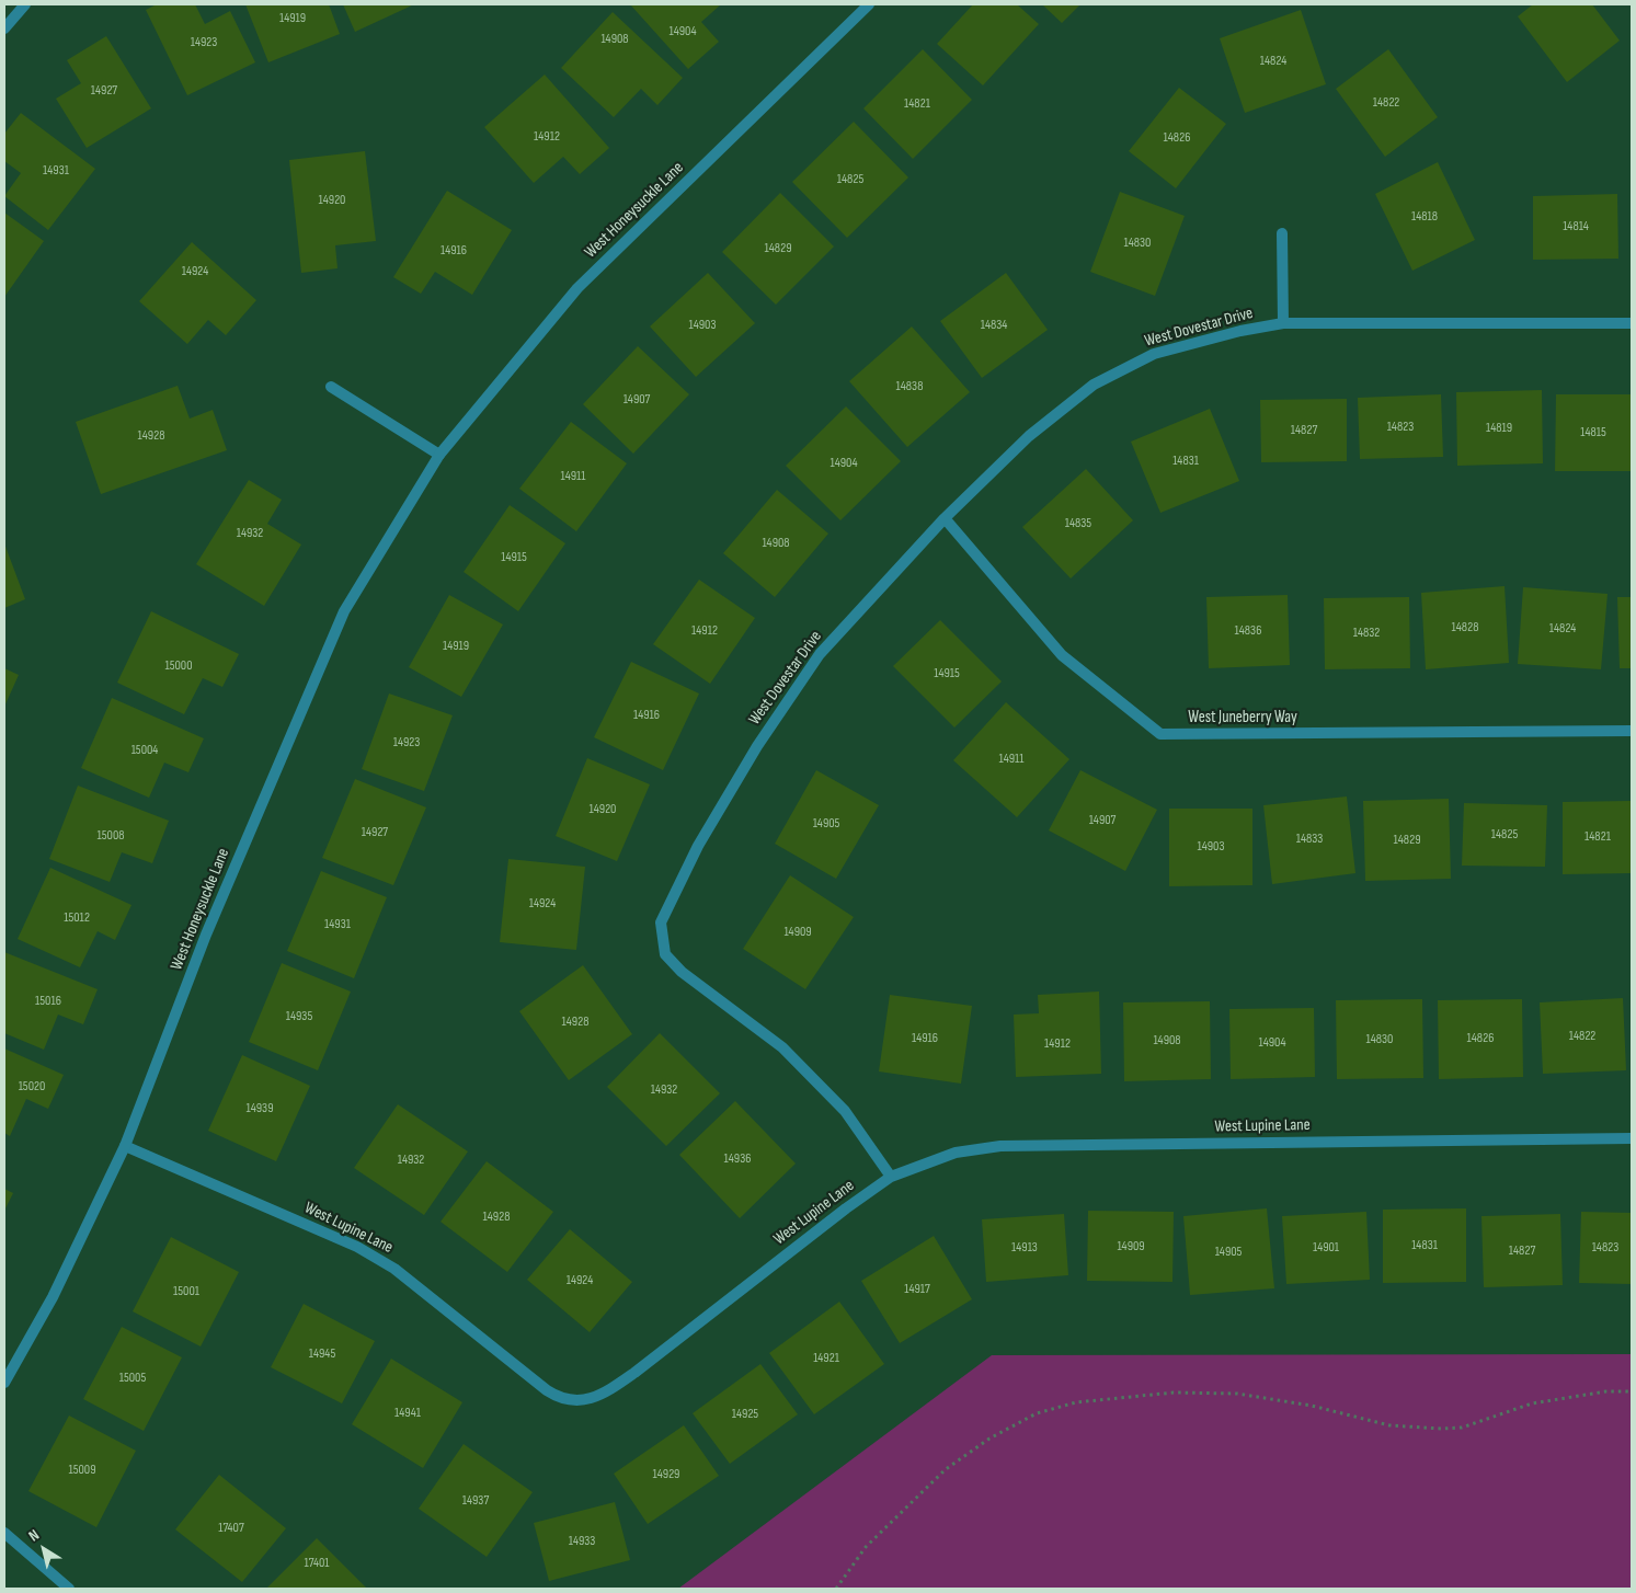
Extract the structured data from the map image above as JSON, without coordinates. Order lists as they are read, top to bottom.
{
  "streets": {
    "street": [
      "West Honeysuckle Lane",
      "West Dovestar Drive",
      "West Juneberry Way",
      "West Lupine Lane"
    ]
  },
  "crossings": [
    ["West Honeysuckle Lane", "West Lupine Lane"],
    ["West Dovestar Drive", "West Juneberry Way"],
    ["West Dovestar Drive", "West Lupine Lane"]
  ],
  "house_numbers": [
    "14919",
    "14904",
    "14908",
    "14923",
    "14824",
    "14927",
    "14822",
    "14821",
    "14912",
    "14826",
    "14931",
    "14825",
    "14920",
    "14818",
    "14814",
    "14830",
    "14829",
    "14916",
    "14924",
    "14903",
    "14834",
    "14838",
    "14907",
    "14823",
    "14819",
    "14827",
    "14815",
    "14928",
    "14831",
    "14904",
    "14911",
    "14835",
    "14932",
    "14908",
    "14915",
    "14828",
    "14824",
    "14912",
    "14836",
    "14832",
    "14919",
    "15000",
    "14915",
    "14916",
    "14923",
    "15004",
    "14911",
    "14920",
    "14907",
    "14905",
    "14927",
    "14825",
    "15008",
    "14821",
    "14833",
    "14829",
    "14903",
    "14924",
    "15012",
    "14931",
    "14909",
    "15016",
    "14935",
    "14928",
    "14822",
    "14916",
    "14826",
    "14830",
    "14908",
    "14904",
    "14912",
    "15020",
    "14932",
    "14939",
    "14936",
    "14932",
    "14928",
    "14831",
    "14909",
    "14913",
    "14901",
    "14823",
    "14827",
    "14905",
    "14924",
    "14917",
    "15001",
    "14945",
    "14921",
    "15005",
    "14941",
    "14925",
    "15009",
    "14929",
    "14937",
    "17407",
    "14933",
    "17401"
  ],
  "north": "top left"
}
